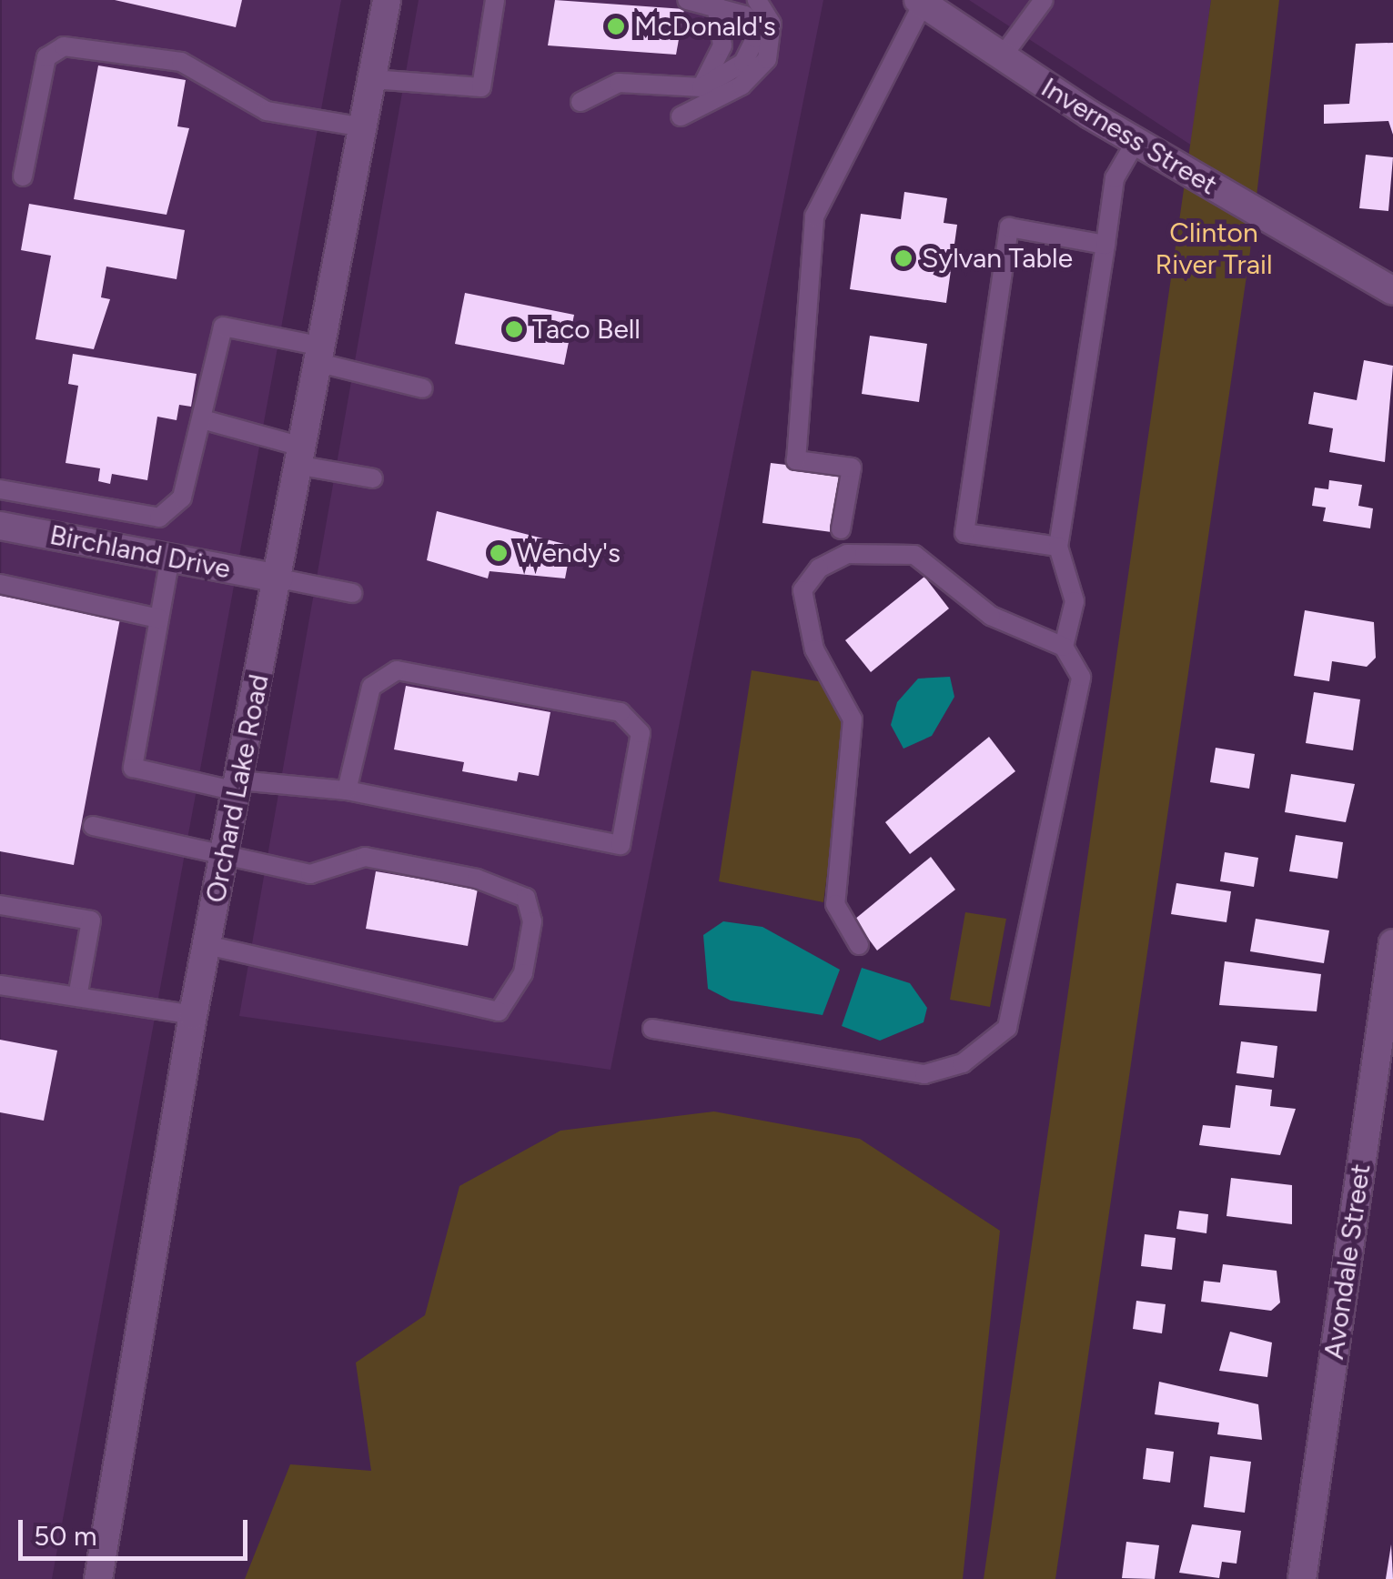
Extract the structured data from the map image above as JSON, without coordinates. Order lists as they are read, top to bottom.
{
  "streets": {
    "main road": [
      "Inverness Street",
      "Birchland Drive",
      "Orchard Lake Road",
      "Avondale Street"
    ]
  },
  "crossings": [
    ["Birchland Drive", "Orchard Lake Road"]
  ],
  "parks": ["Clinton River Trail"],
  "places": [
    "McDonald's",
    "Sylvan Table",
    "Taco Bell",
    "Wendy's"
  ],
  "scale_bar": "50 m"
}
